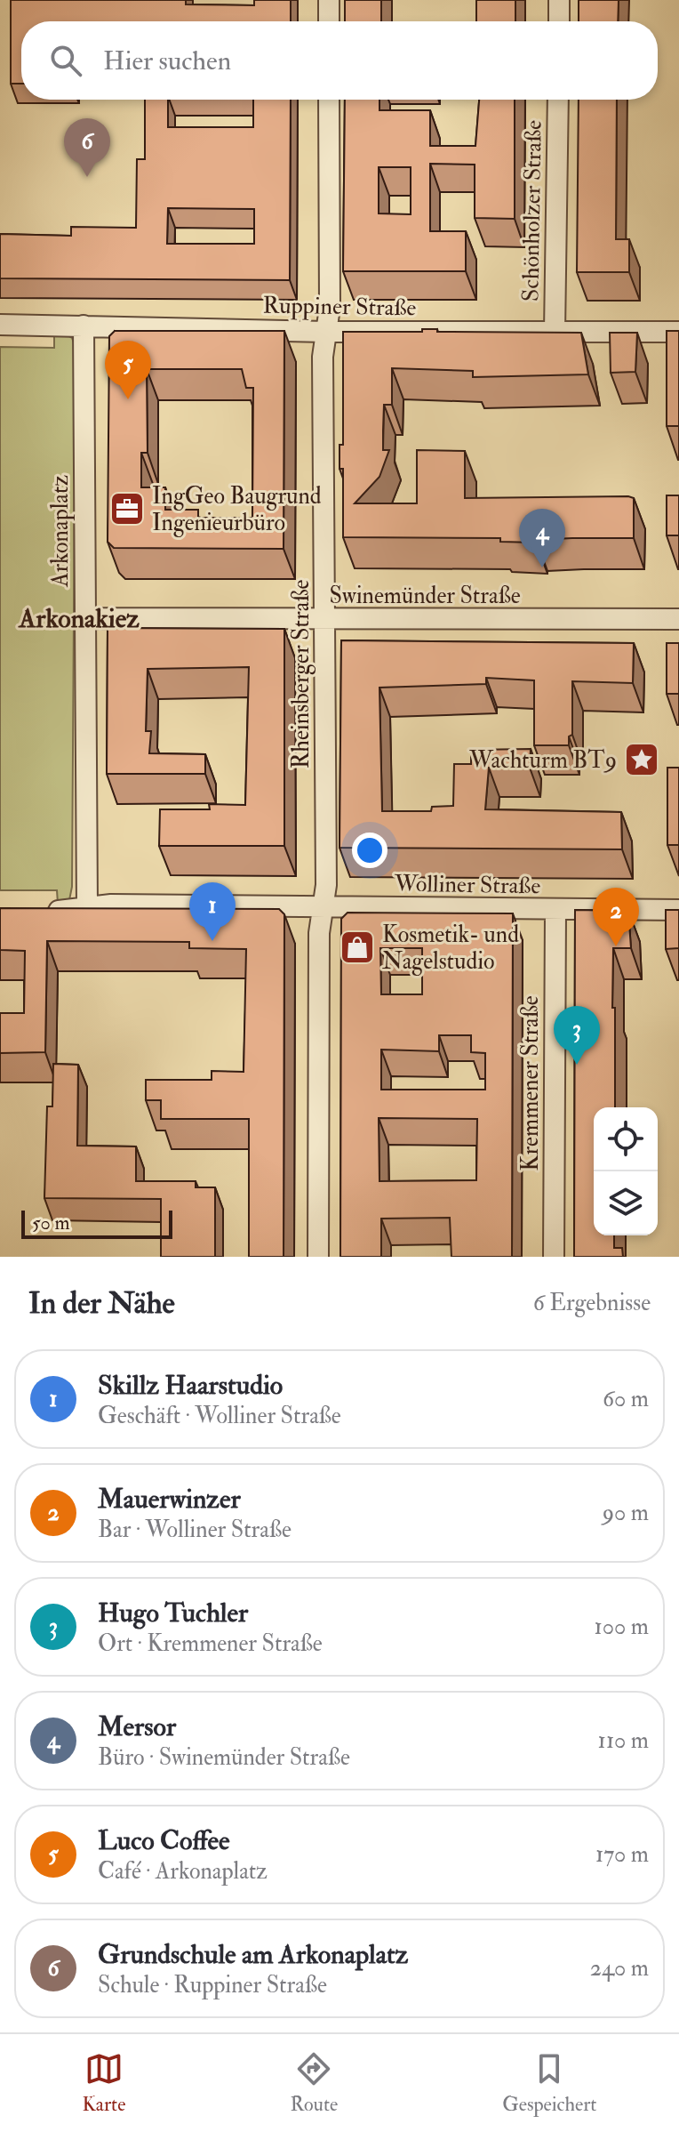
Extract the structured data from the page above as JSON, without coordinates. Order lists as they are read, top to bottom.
{
  "streets": {
    "street": [
      "Schönholzer Straße",
      "Ruppiner Straße",
      "Arkonaplatz",
      "Swinemünder Straße",
      "Rheinsberger Straße",
      "Wolliner Straße",
      "Kremmener Straße"
    ]
  },
  "crossings": [
    ["Schönholzer Straße", "Ruppiner Straße"],
    ["Ruppiner Straße", "Arkonaplatz"],
    ["Ruppiner Straße", "Rheinsberger Straße"],
    ["Arkonaplatz", "Swinemünder Straße"],
    ["Arkonaplatz", "Wolliner Straße"],
    ["Swinemünder Straße", "Rheinsberger Straße"],
    ["Rheinsberger Straße", "Wolliner Straße"],
    ["Wolliner Straße", "Kremmener Straße"]
  ],
  "districts": ["Arkonakiez"],
  "places": {
    "office": ["IngGeo Baugrund Ingenieurbüro"],
    "place": ["Wachturm BT9"],
    "shop": ["Kosmetik- und Nagelstudio"]
  },
  "scale_bar": "50 m",
  "page": {
    "search": "Hier suchen",
    "pins": [
      "6",
      "5",
      "4",
      "1",
      "2",
      "3"
    ],
    "scale": "50 m",
    "heading": ["In der Nähe", "6 Ergebnisse"],
    "list": [
      {
        "mark": "1",
        "name": "Skillz Haarstudio",
        "note": "Geschäft · Wolliner Straße",
        "value": "60 m"
      },
      {
        "mark": "2",
        "name": "Mauerwinzer",
        "note": "Bar · Wolliner Straße",
        "value": "90 m"
      },
      {
        "mark": "3",
        "name": "Hugo Tuchler",
        "note": "Ort · Kremmener Straße",
        "value": "100 m"
      },
      {
        "mark": "4",
        "name": "Mersor",
        "note": "Büro · Swinemünder Straße",
        "value": "110 m"
      },
      {
        "mark": "5",
        "name": "Luco Coffee",
        "note": "Café · Arkonaplatz",
        "value": "170 m"
      },
      {
        "mark": "6",
        "name": "Grundschule am Arkonaplatz",
        "note": "Schule · Ruppiner Straße",
        "value": "240 m"
      }
    ],
    "nav": ["Karte", "Route", "Gespeichert"]
  }
}
